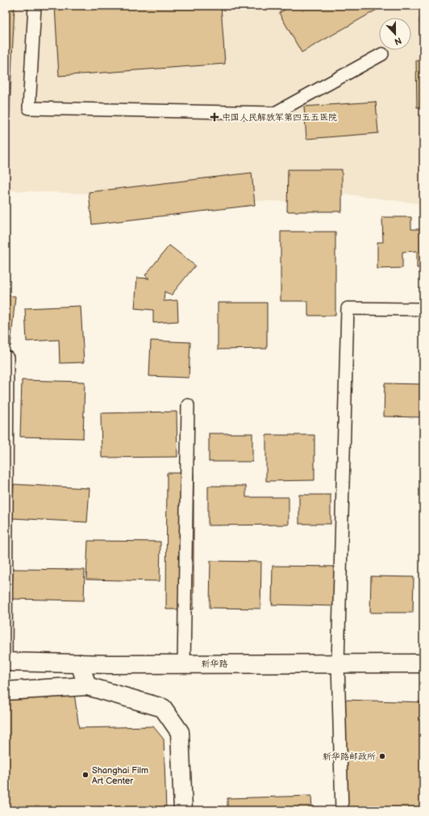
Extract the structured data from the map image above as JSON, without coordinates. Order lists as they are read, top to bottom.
{
  "streets": {
    "street": ["新华路"]
  },
  "places": {
    "health": ["中国人民解放军第四五五医院"],
    "other": ["新华路邮政所", "Shanghai Film Art Center"]
  },
  "north": "bottom"
}
